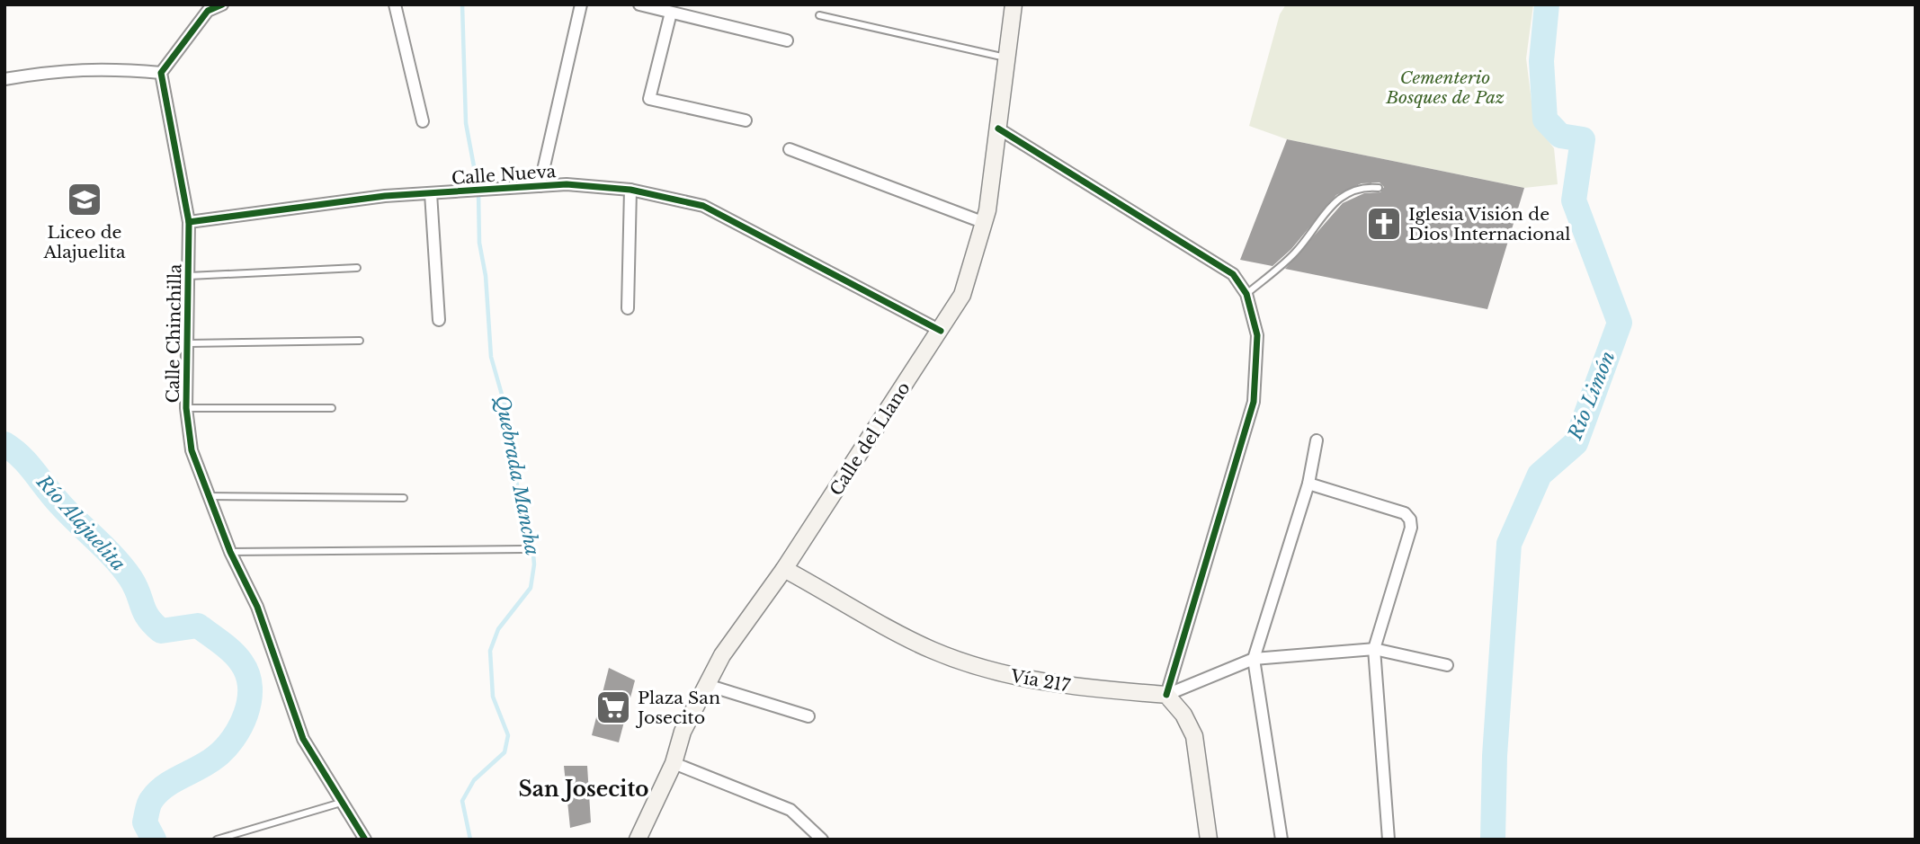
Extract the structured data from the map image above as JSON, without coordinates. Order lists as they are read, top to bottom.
{
  "streets": {
    "main road": ["Calle del Llano", "Vía 217"],
    "street": ["Calle Nueva", "Calle Chinchilla"]
  },
  "crossings": [
    ["Calle Nueva", "Calle Chinchilla"],
    ["Calle Nueva", "Calle del Llano"],
    ["Calle del Llano", "Vía 217"]
  ],
  "districts": ["San Josecito"],
  "water": ["Río Limón", "Quebrada Mancha", "Río Alajuelita"],
  "parks": ["Cementerio Bosques de Paz"],
  "places": {
    "school or university": ["Liceo de Alajuelita"],
    "church": ["Iglesia Visión de Dios Internacional"],
    "supermarket": ["Plaza San Josecito"]
  }
}
